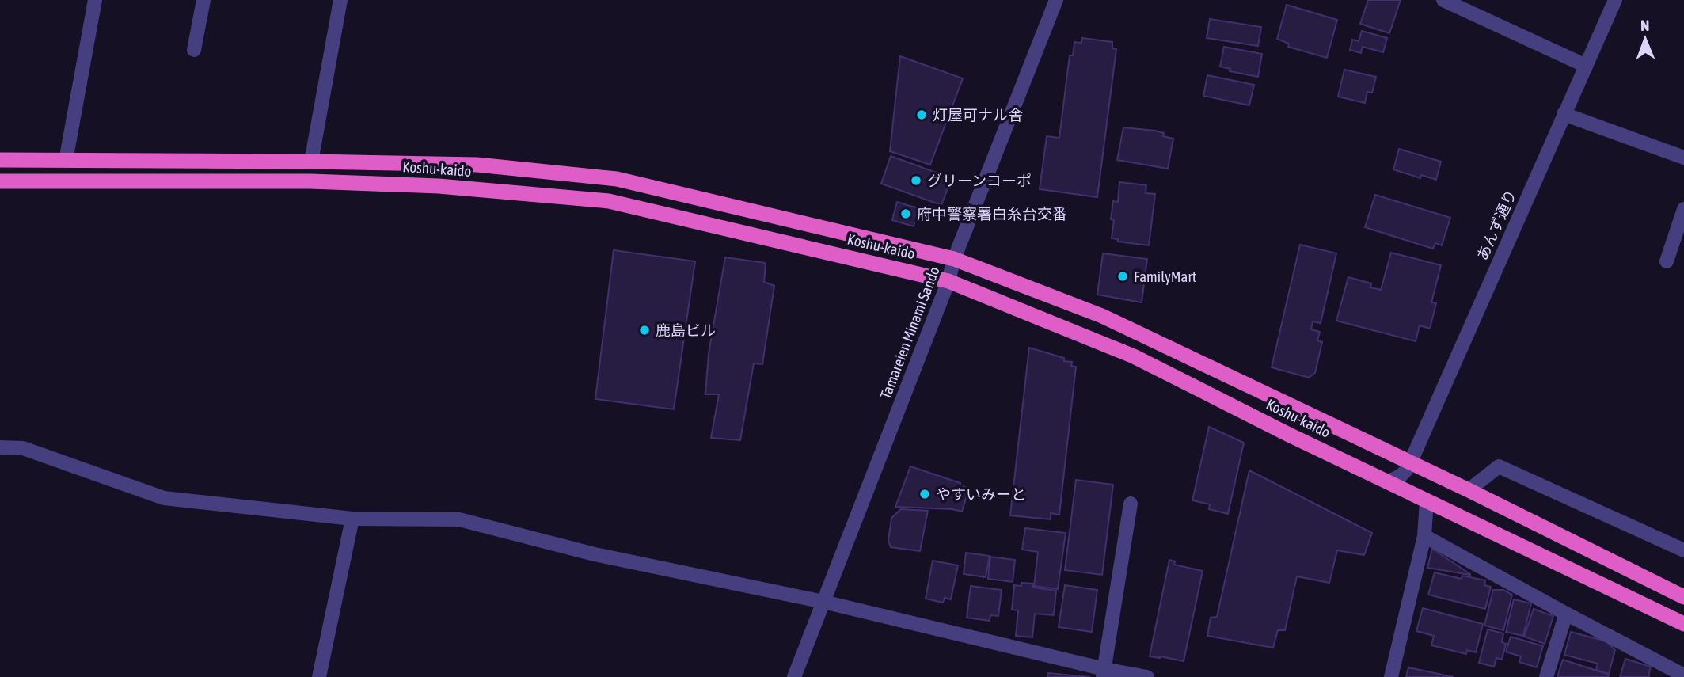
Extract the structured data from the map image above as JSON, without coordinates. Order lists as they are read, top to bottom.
{
  "streets": {
    "highway": ["Koshu-kaido"],
    "street": ["あんず通り", "Tamareien Minami Sando"]
  },
  "crossings": [
    ["Koshu-kaido", "あんず通り"],
    ["Koshu-kaido", "Tamareien Minami Sando"]
  ],
  "places": [
    "灯屋可ナル舎",
    "グリーンコーポ",
    "府中警察署白糸台交番",
    "FamilyMart",
    "鹿島ビル",
    "やすいみーと"
  ],
  "north": "top"
}
